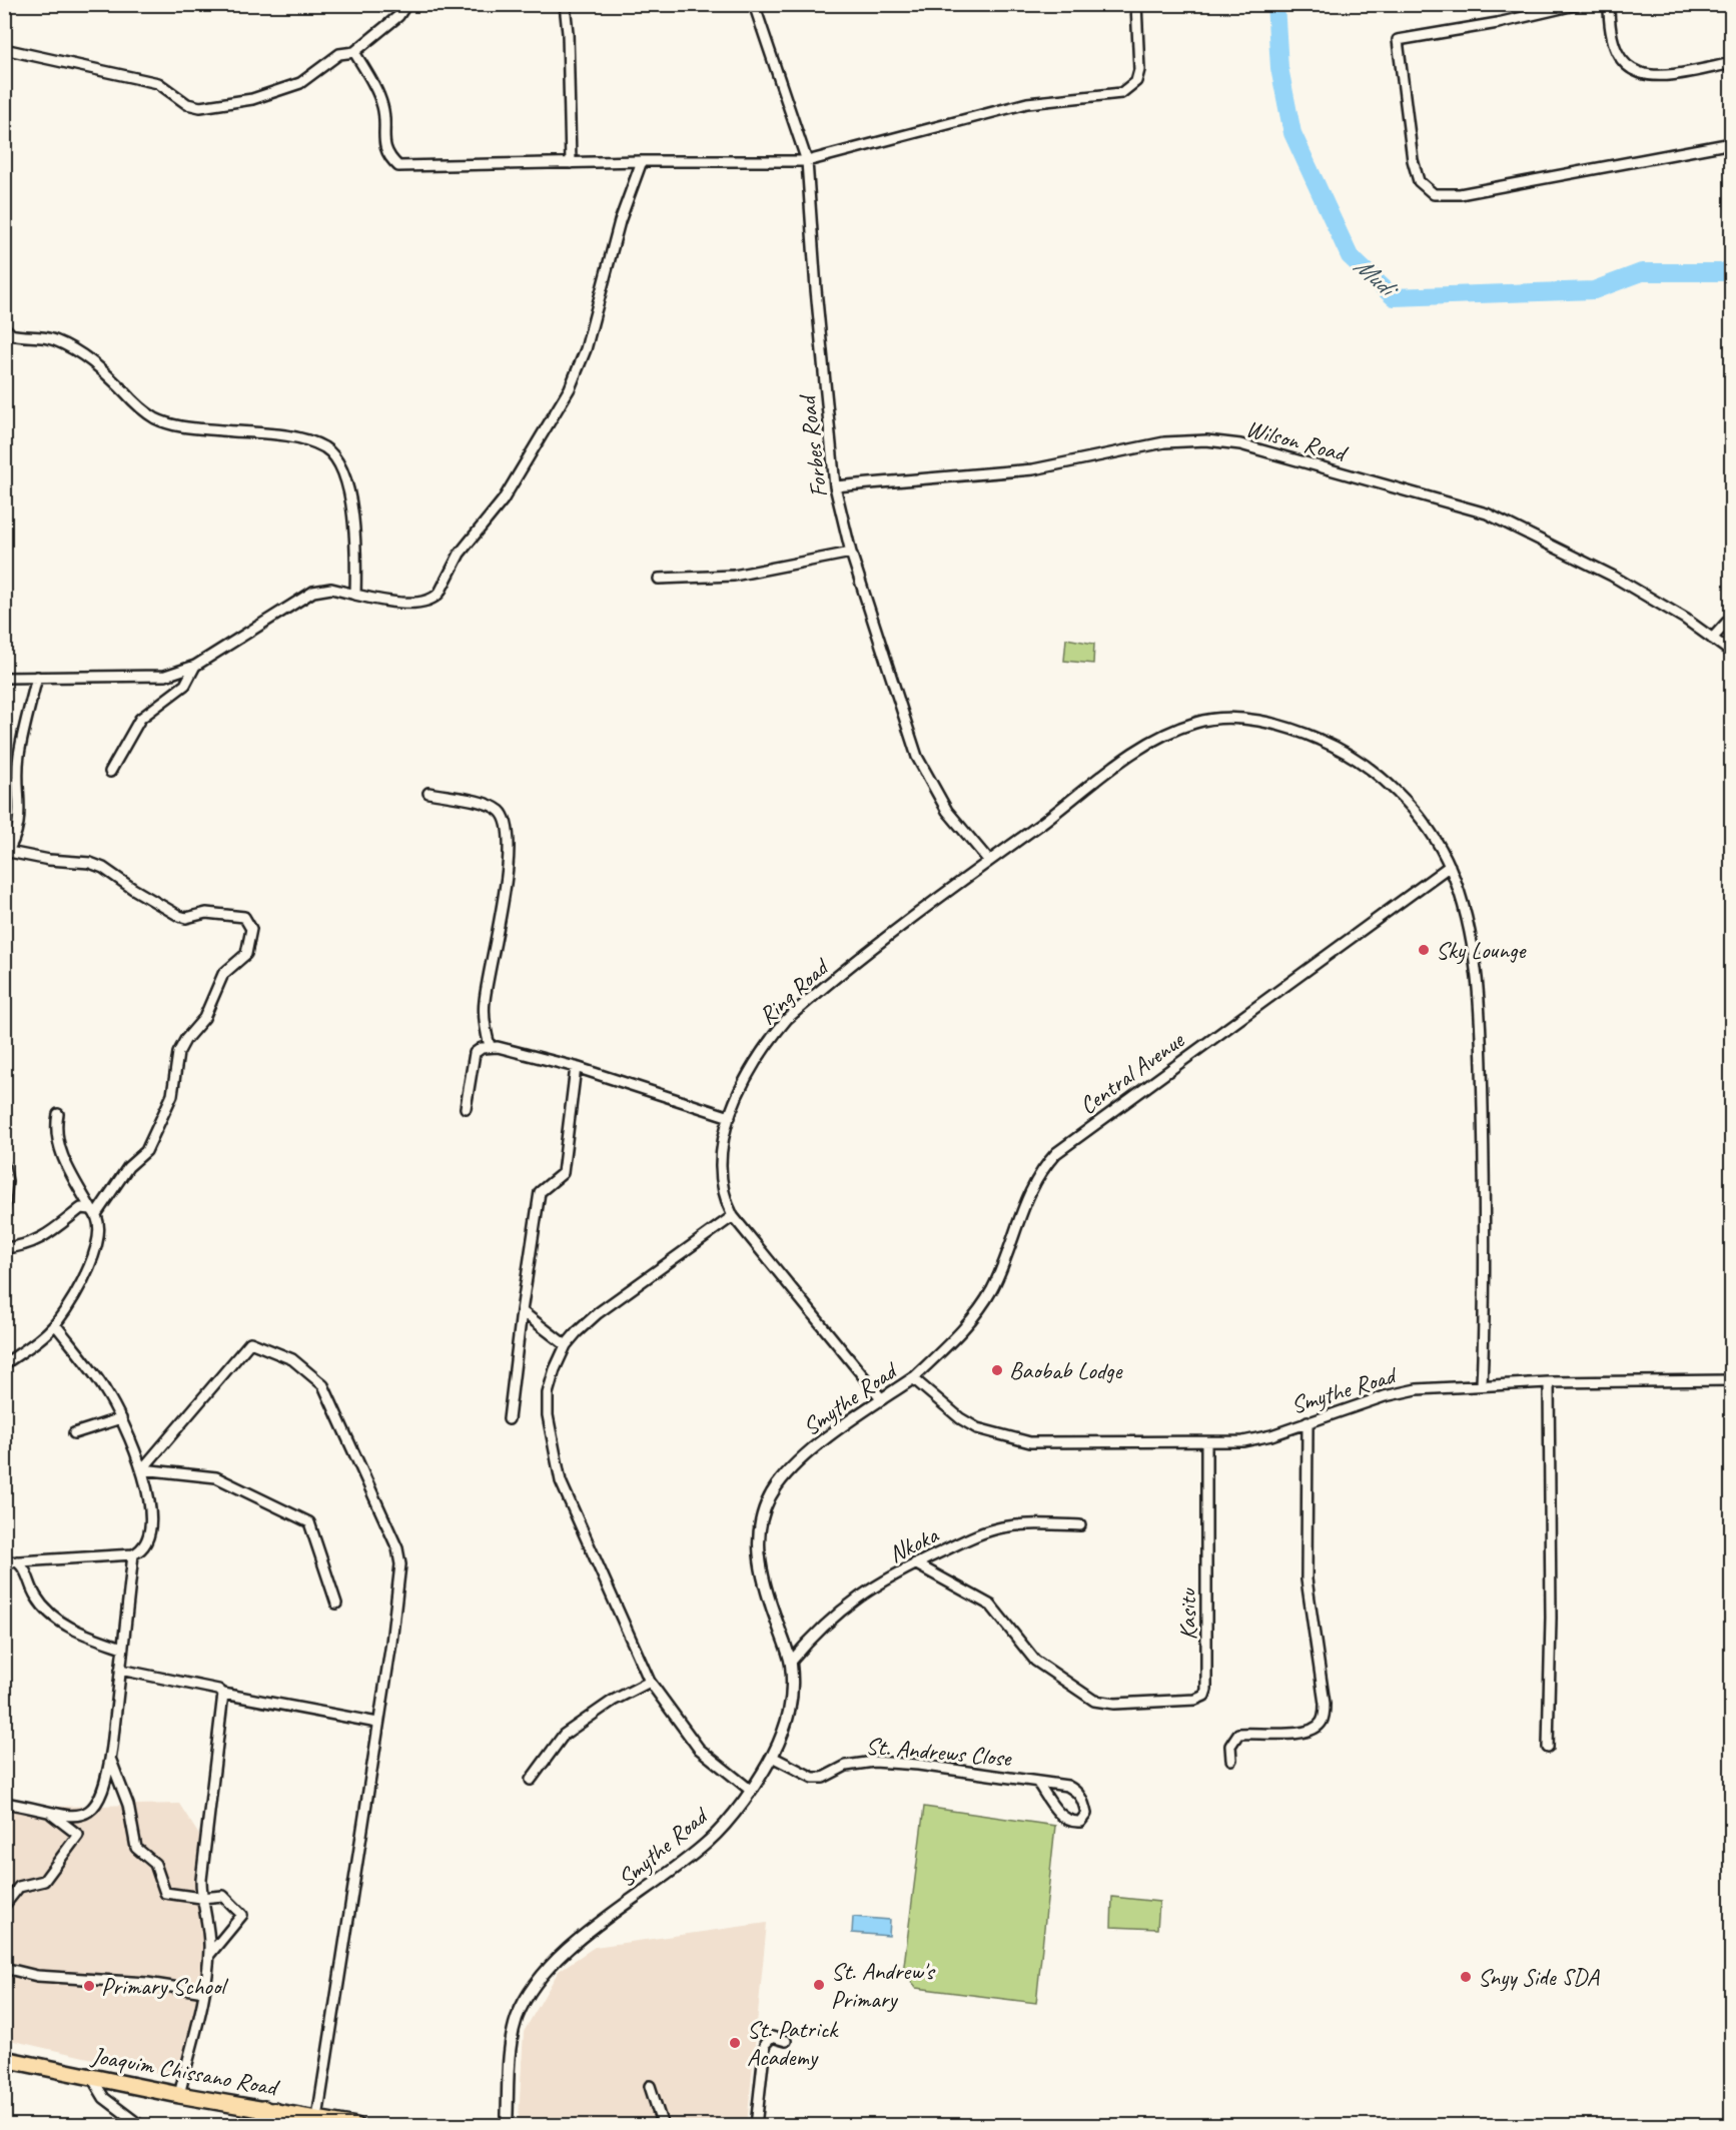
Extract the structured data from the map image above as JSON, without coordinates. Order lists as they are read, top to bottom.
{
  "streets": {
    "highway": ["Joaquim Chissano Road"],
    "street": [
      "Wilson Road",
      "Forbes Road",
      "Ring Road",
      "Central Avenue",
      "Smythe Road",
      "Nkoka",
      "Kasitu",
      "St. Andrews Close"
    ]
  },
  "crossings": [
    ["Wilson Road", "Forbes Road"],
    ["Forbes Road", "Ring Road"],
    ["Ring Road", "Central Avenue"],
    ["Ring Road", "Smythe Road"],
    ["Central Avenue", "Smythe Road"],
    ["Smythe Road", "Nkoka"],
    ["Smythe Road", "Kasitu"],
    ["Smythe Road", "St. Andrews Close"],
    ["Nkoka", "Kasitu"]
  ],
  "water": ["Mudi"],
  "places": [
    "Sky Lounge",
    "Baobab Lodge",
    "Snyy Side SDA",
    "St. Andrew's Primary",
    "Primary School",
    "St. Patrick Academy"
  ]
}
